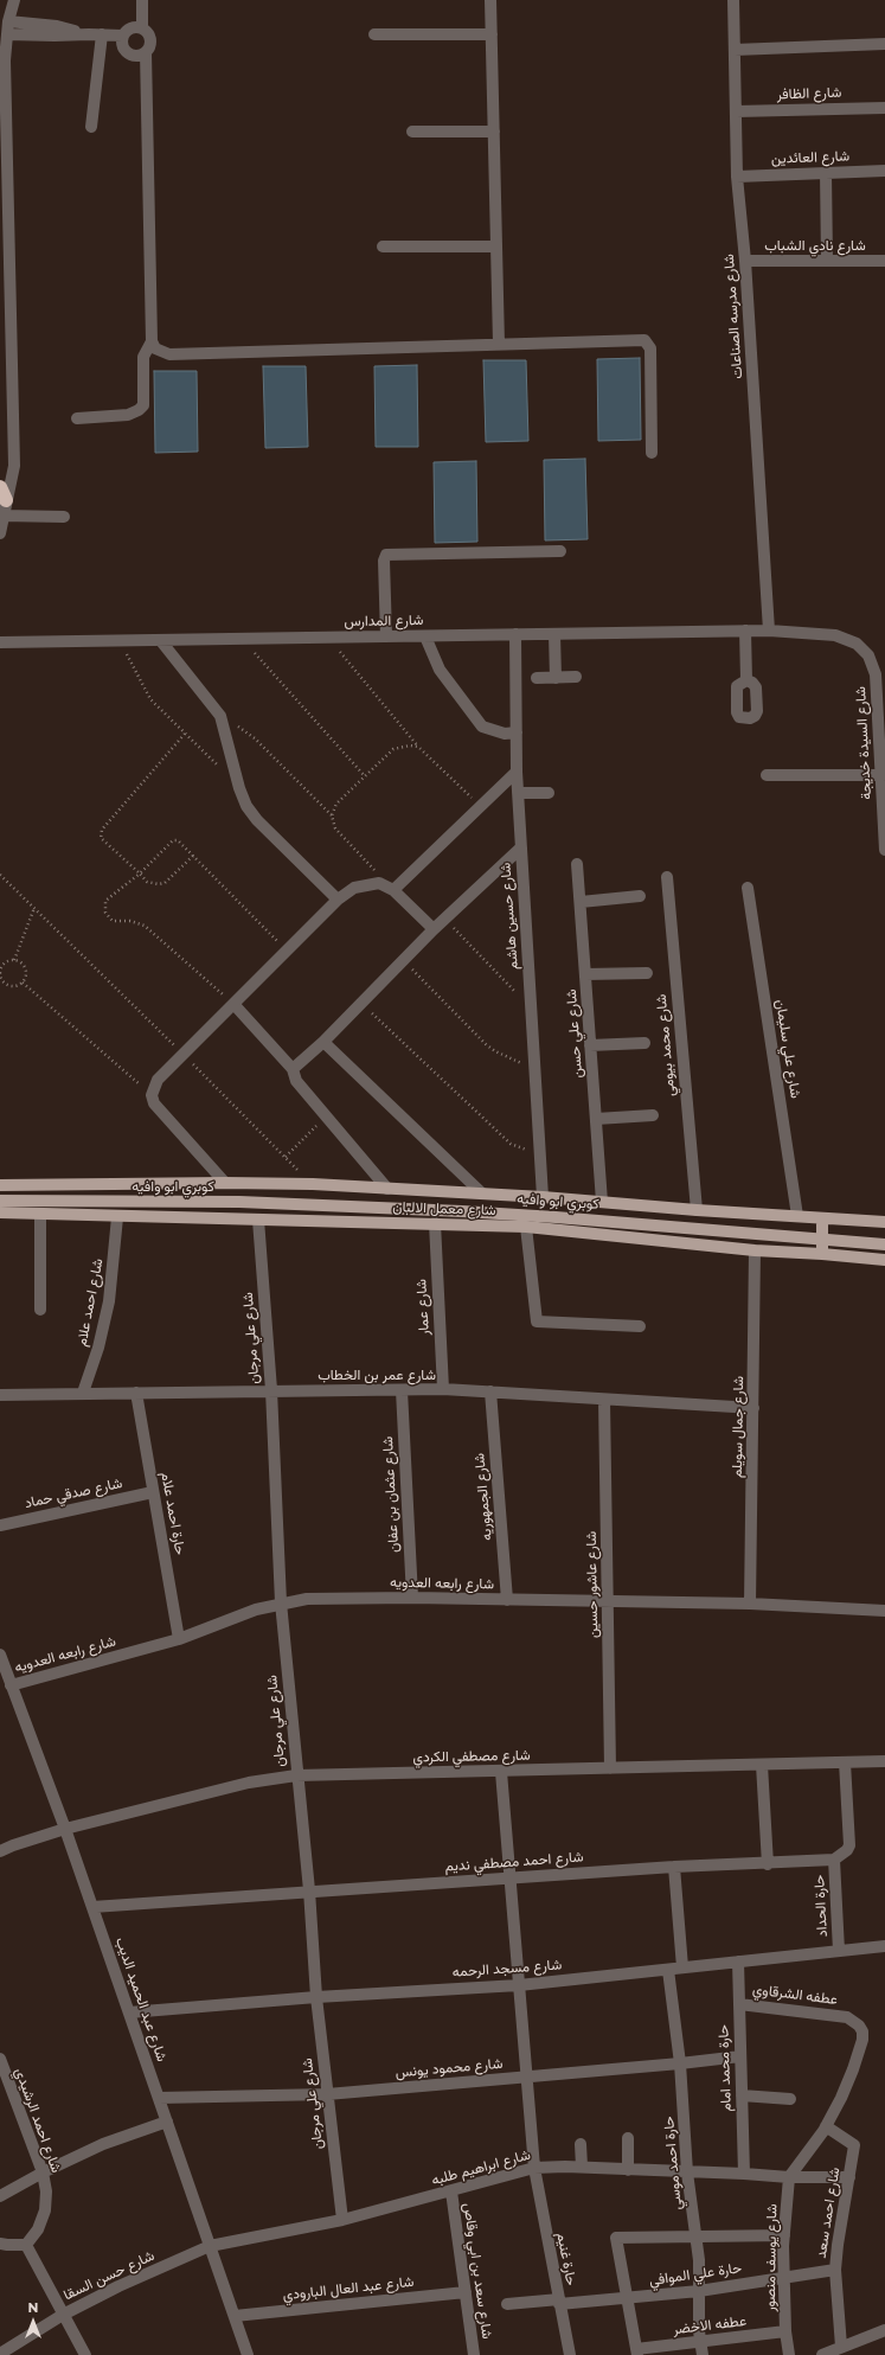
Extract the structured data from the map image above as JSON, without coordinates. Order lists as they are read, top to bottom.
{
  "streets": {
    "main road": ["كوبري ابو وافيه", "شارع معمل الالبان"],
    "street": [
      "شارع الظافر",
      "شارع العائدين",
      "شارع نادي الشباب",
      "شارع مدرسه الصناعات",
      "شارع المدارس",
      "شارع السيدة خديجة",
      "شارع حسين هاشم",
      "شارع علي حسن",
      "شارع محمد بيومي",
      "شارع علي سليمان",
      "شارع احمد علام",
      "شارع عمار",
      "شارع علي مرجان",
      "شارع عمر بن الخطاب",
      "شارع جمال سويلم",
      "شارع صدقي حماد",
      "شارع عثمان بن عفان",
      "شارع الجمهوريه",
      "حارة احمد علام",
      "شارع رابعه العدويه",
      "شارع عاشور حسين",
      "شارع مصطفي الكردي",
      "شارع احمد مصطفي نديم",
      "حارة الحداد",
      "شارع مسجد الرحمه",
      "عطفه الشرقاوي",
      "شارع عبد الحميد الديب",
      "شارع محمود يونس",
      "حارة محمد امام",
      "شارع احمد الرشيدي",
      "حارة احمد موسي",
      "شارع ابراهيم طلبه",
      "شارع احمد سعد",
      "شارع يوسف منصور",
      "حارة غنيم",
      "شارع سعد بن ابي وقاص",
      "حارة علي الموافي",
      "شارع حسن السقا",
      "شارع عبد العال البارودي",
      "عطفه الاخضر"
    ]
  },
  "crossings": [
    ["شارع الظافر", "شارع مدرسه الصناعات"],
    ["شارع العائدين", "شارع مدرسه الصناعات"],
    ["شارع نادي الشباب", "شارع مدرسه الصناعات"],
    ["شارع مدرسه الصناعات", "شارع المدارس"],
    ["شارع مدرسه الصناعات", "شارع السيدة خديجة"],
    ["شارع المدارس", "شارع السيدة خديجة"],
    ["شارع المدارس", "شارع حسين هاشم"],
    ["شارع حسين هاشم", "شارع معمل الالبان"],
    ["شارع علي حسن", "شارع معمل الالبان"],
    ["شارع محمد بيومي", "شارع معمل الالبان"],
    ["شارع علي سليمان", "شارع معمل الالبان"],
    ["شارع معمل الالبان", "شارع احمد علام"],
    ["شارع معمل الالبان", "شارع عمار"],
    ["شارع معمل الالبان", "شارع علي مرجان"],
    ["شارع معمل الالبان", "شارع جمال سويلم"],
    ["شارع احمد علام", "شارع عمر بن الخطاب"],
    ["شارع عمار", "شارع عمر بن الخطاب"],
    ["شارع علي مرجان", "شارع عمر بن الخطاب"],
    ["شارع علي مرجان", "شارع رابعه العدويه"],
    ["شارع علي مرجان", "شارع مصطفي الكردي"],
    ["شارع علي مرجان", "شارع احمد مصطفي نديم"],
    ["شارع علي مرجان", "شارع مسجد الرحمه"],
    ["شارع علي مرجان", "شارع محمود يونس"],
    ["شارع علي مرجان", "شارع ابراهيم طلبه"],
    ["شارع عمر بن الخطاب", "شارع جمال سويلم"],
    ["شارع عمر بن الخطاب", "شارع عثمان بن عفان"],
    ["شارع عمر بن الخطاب", "شارع الجمهوريه"],
    ["شارع عمر بن الخطاب", "حارة احمد علام"],
    ["شارع عمر بن الخطاب", "شارع عاشور حسين"],
    ["شارع جمال سويلم", "شارع رابعه العدويه"],
    ["شارع صدقي حماد", "حارة احمد علام"],
    ["شارع عثمان بن عفان", "شارع رابعه العدويه"],
    ["شارع الجمهوريه", "شارع رابعه العدويه"],
    ["حارة احمد علام", "شارع رابعه العدويه"],
    ["شارع رابعه العدويه", "شارع عاشور حسين"],
    ["شارع رابعه العدويه", "شارع عبد الحميد الديب"],
    ["شارع عاشور حسين", "شارع مصطفي الكردي"],
    ["شارع مصطفي الكردي", "شارع عبد الحميد الديب"],
    ["شارع مصطفي الكردي", "حارة غنيم"],
    ["شارع احمد مصطفي نديم", "حارة الحداد"],
    ["شارع احمد مصطفي نديم", "شارع عبد الحميد الديب"],
    ["شارع احمد مصطفي نديم", "حارة غنيم"],
    ["حارة الحداد", "شارع مسجد الرحمه"],
    ["شارع مسجد الرحمه", "شارع عبد الحميد الديب"],
    ["شارع مسجد الرحمه", "حارة محمد امام"],
    ["شارع مسجد الرحمه", "حارة احمد موسي"],
    ["شارع مسجد الرحمه", "حارة غنيم"],
    ["عطفه الشرقاوي", "حارة محمد امام"],
    ["عطفه الشرقاوي", "شارع احمد سعد"],
    ["شارع عبد الحميد الديب", "شارع محمود يونس"],
    ["شارع عبد الحميد الديب", "شارع ابراهيم طلبه"],
    ["شارع عبد الحميد الديب", "شارع حسن السقا"],
    ["شارع عبد الحميد الديب", "شارع عبد العال البارودي"],
    ["شارع محمود يونس", "حارة محمد امام"],
    ["شارع محمود يونس", "حارة احمد موسي"],
    ["شارع محمود يونس", "حارة غنيم"],
    ["حارة محمد امام", "شارع ابراهيم طلبه"],
    ["حارة احمد موسي", "شارع ابراهيم طلبه"],
    ["حارة احمد موسي", "حارة علي الموافي"],
    ["حارة احمد موسي", "عطفه الاخضر"],
    ["شارع ابراهيم طلبه", "شارع احمد سعد"],
    ["شارع ابراهيم طلبه", "شارع يوسف منصور"],
    ["شارع ابراهيم طلبه", "حارة غنيم"],
    ["شارع ابراهيم طلبه", "شارع سعد بن ابي وقاص"],
    ["شارع ابراهيم طلبه", "شارع حسن السقا"],
    ["شارع احمد سعد", "حارة علي الموافي"],
    ["شارع يوسف منصور", "حارة علي الموافي"],
    ["شارع يوسف منصور", "عطفه الاخضر"],
    ["حارة غنيم", "حارة علي الموافي"],
    ["شارع سعد بن ابي وقاص", "شارع عبد العال البارودي"]
  ],
  "north": "top"
}
